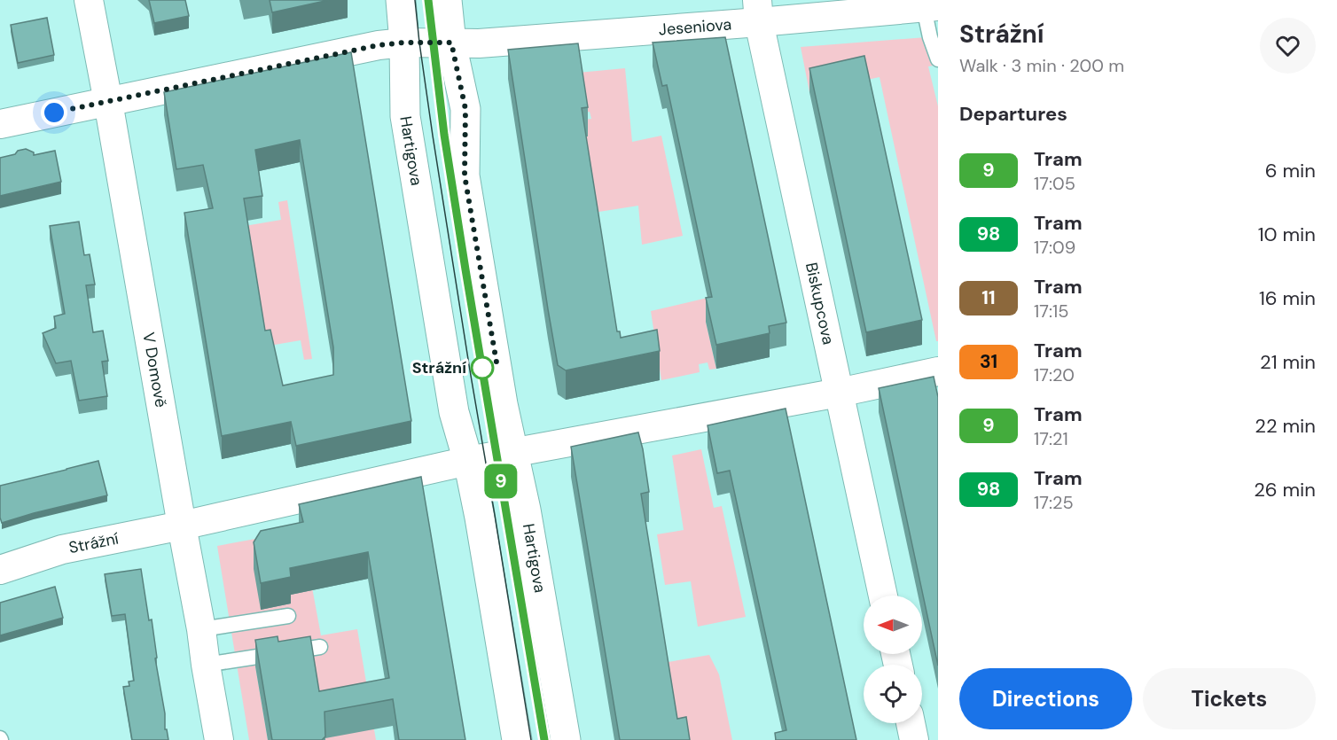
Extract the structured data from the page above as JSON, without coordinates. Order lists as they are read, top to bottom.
{
  "streets": {
    "main road": ["Hartigova"],
    "street": [
      "Jeseniova",
      "Biskupcova",
      "V Domově",
      "Strážní"
    ]
  },
  "crossings": [
    ["Jeseniova", "Hartigova"],
    ["Jeseniova", "Biskupcova"],
    ["Jeseniova", "V Domově"],
    ["Hartigova", "Strážní"],
    ["Biskupcova", "Strážní"],
    ["V Domově", "Strážní"]
  ],
  "places": ["Strážní"],
  "lines": ["tram line 9"],
  "north": "left",
  "page": {
    "on_map": "9",
    "heading": [
      ["Strážní", "Walk · 3 min · 200 m"],
      "Departures"
    ],
    "list": [
      {
        "mark": "9",
        "name": "Tram",
        "note": "17:05",
        "value": "6 min"
      },
      {
        "mark": "98",
        "name": "Tram",
        "note": "17:09",
        "value": "10 min"
      },
      {
        "mark": "11",
        "name": "Tram",
        "note": "17:15",
        "value": "16 min"
      },
      {
        "mark": "31",
        "name": "Tram",
        "note": "17:20",
        "value": "21 min"
      },
      {
        "mark": "9",
        "name": "Tram",
        "note": "17:21",
        "value": "22 min"
      },
      {
        "mark": "98",
        "name": "Tram",
        "note": "17:25",
        "value": "26 min"
      }
    ],
    "buttons": ["Directions", "Tickets"]
  }
}
